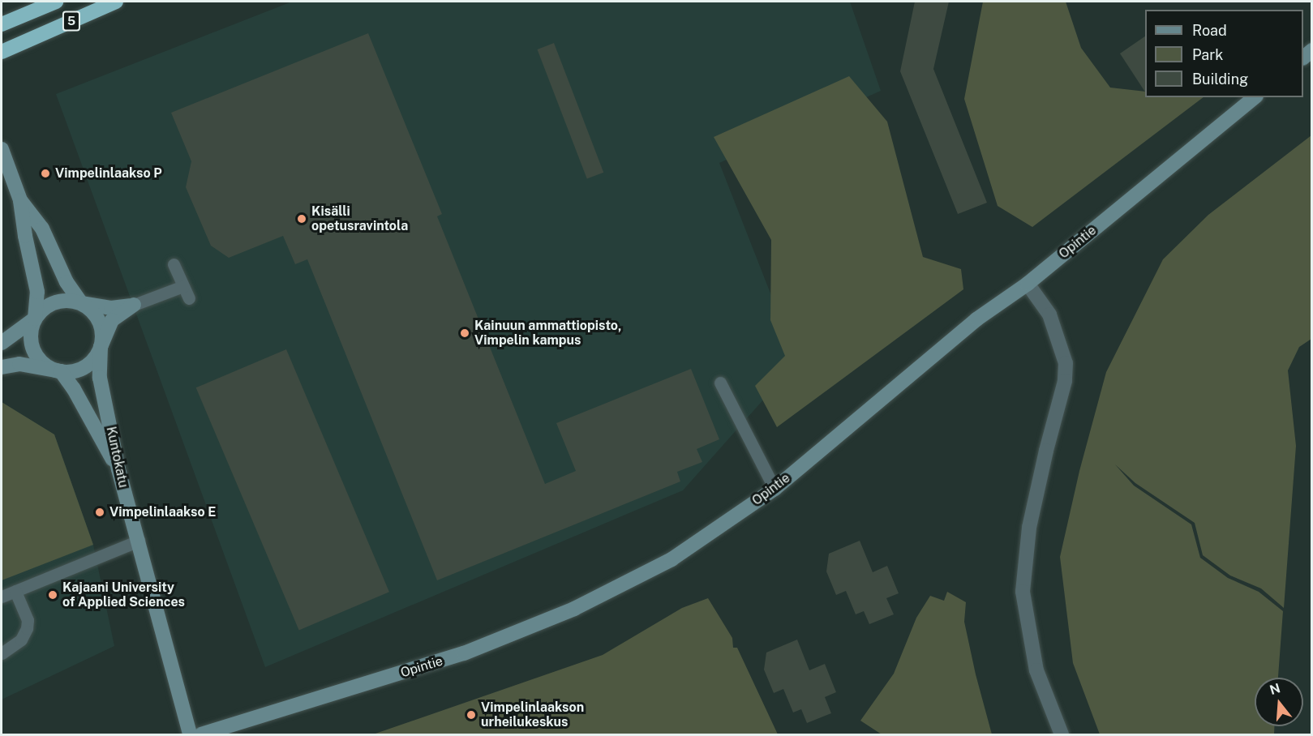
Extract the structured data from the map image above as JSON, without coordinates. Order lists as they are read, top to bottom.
{
  "streets": {
    "highway": ["5"],
    "street": ["Opintie", "Kuntokatu"]
  },
  "places": [
    "Vimpelinlaakso P",
    "Kisälli opetusravintola",
    "Kainuun ammattiopisto, Vimpelin kampus",
    "Vimpelinlaakso E",
    "Kajaani University of Applied Sciences",
    "Vimpelinlaakson urheilukeskus"
  ],
  "legend": ["Road", "Park", "Building"],
  "north": "top"
}
